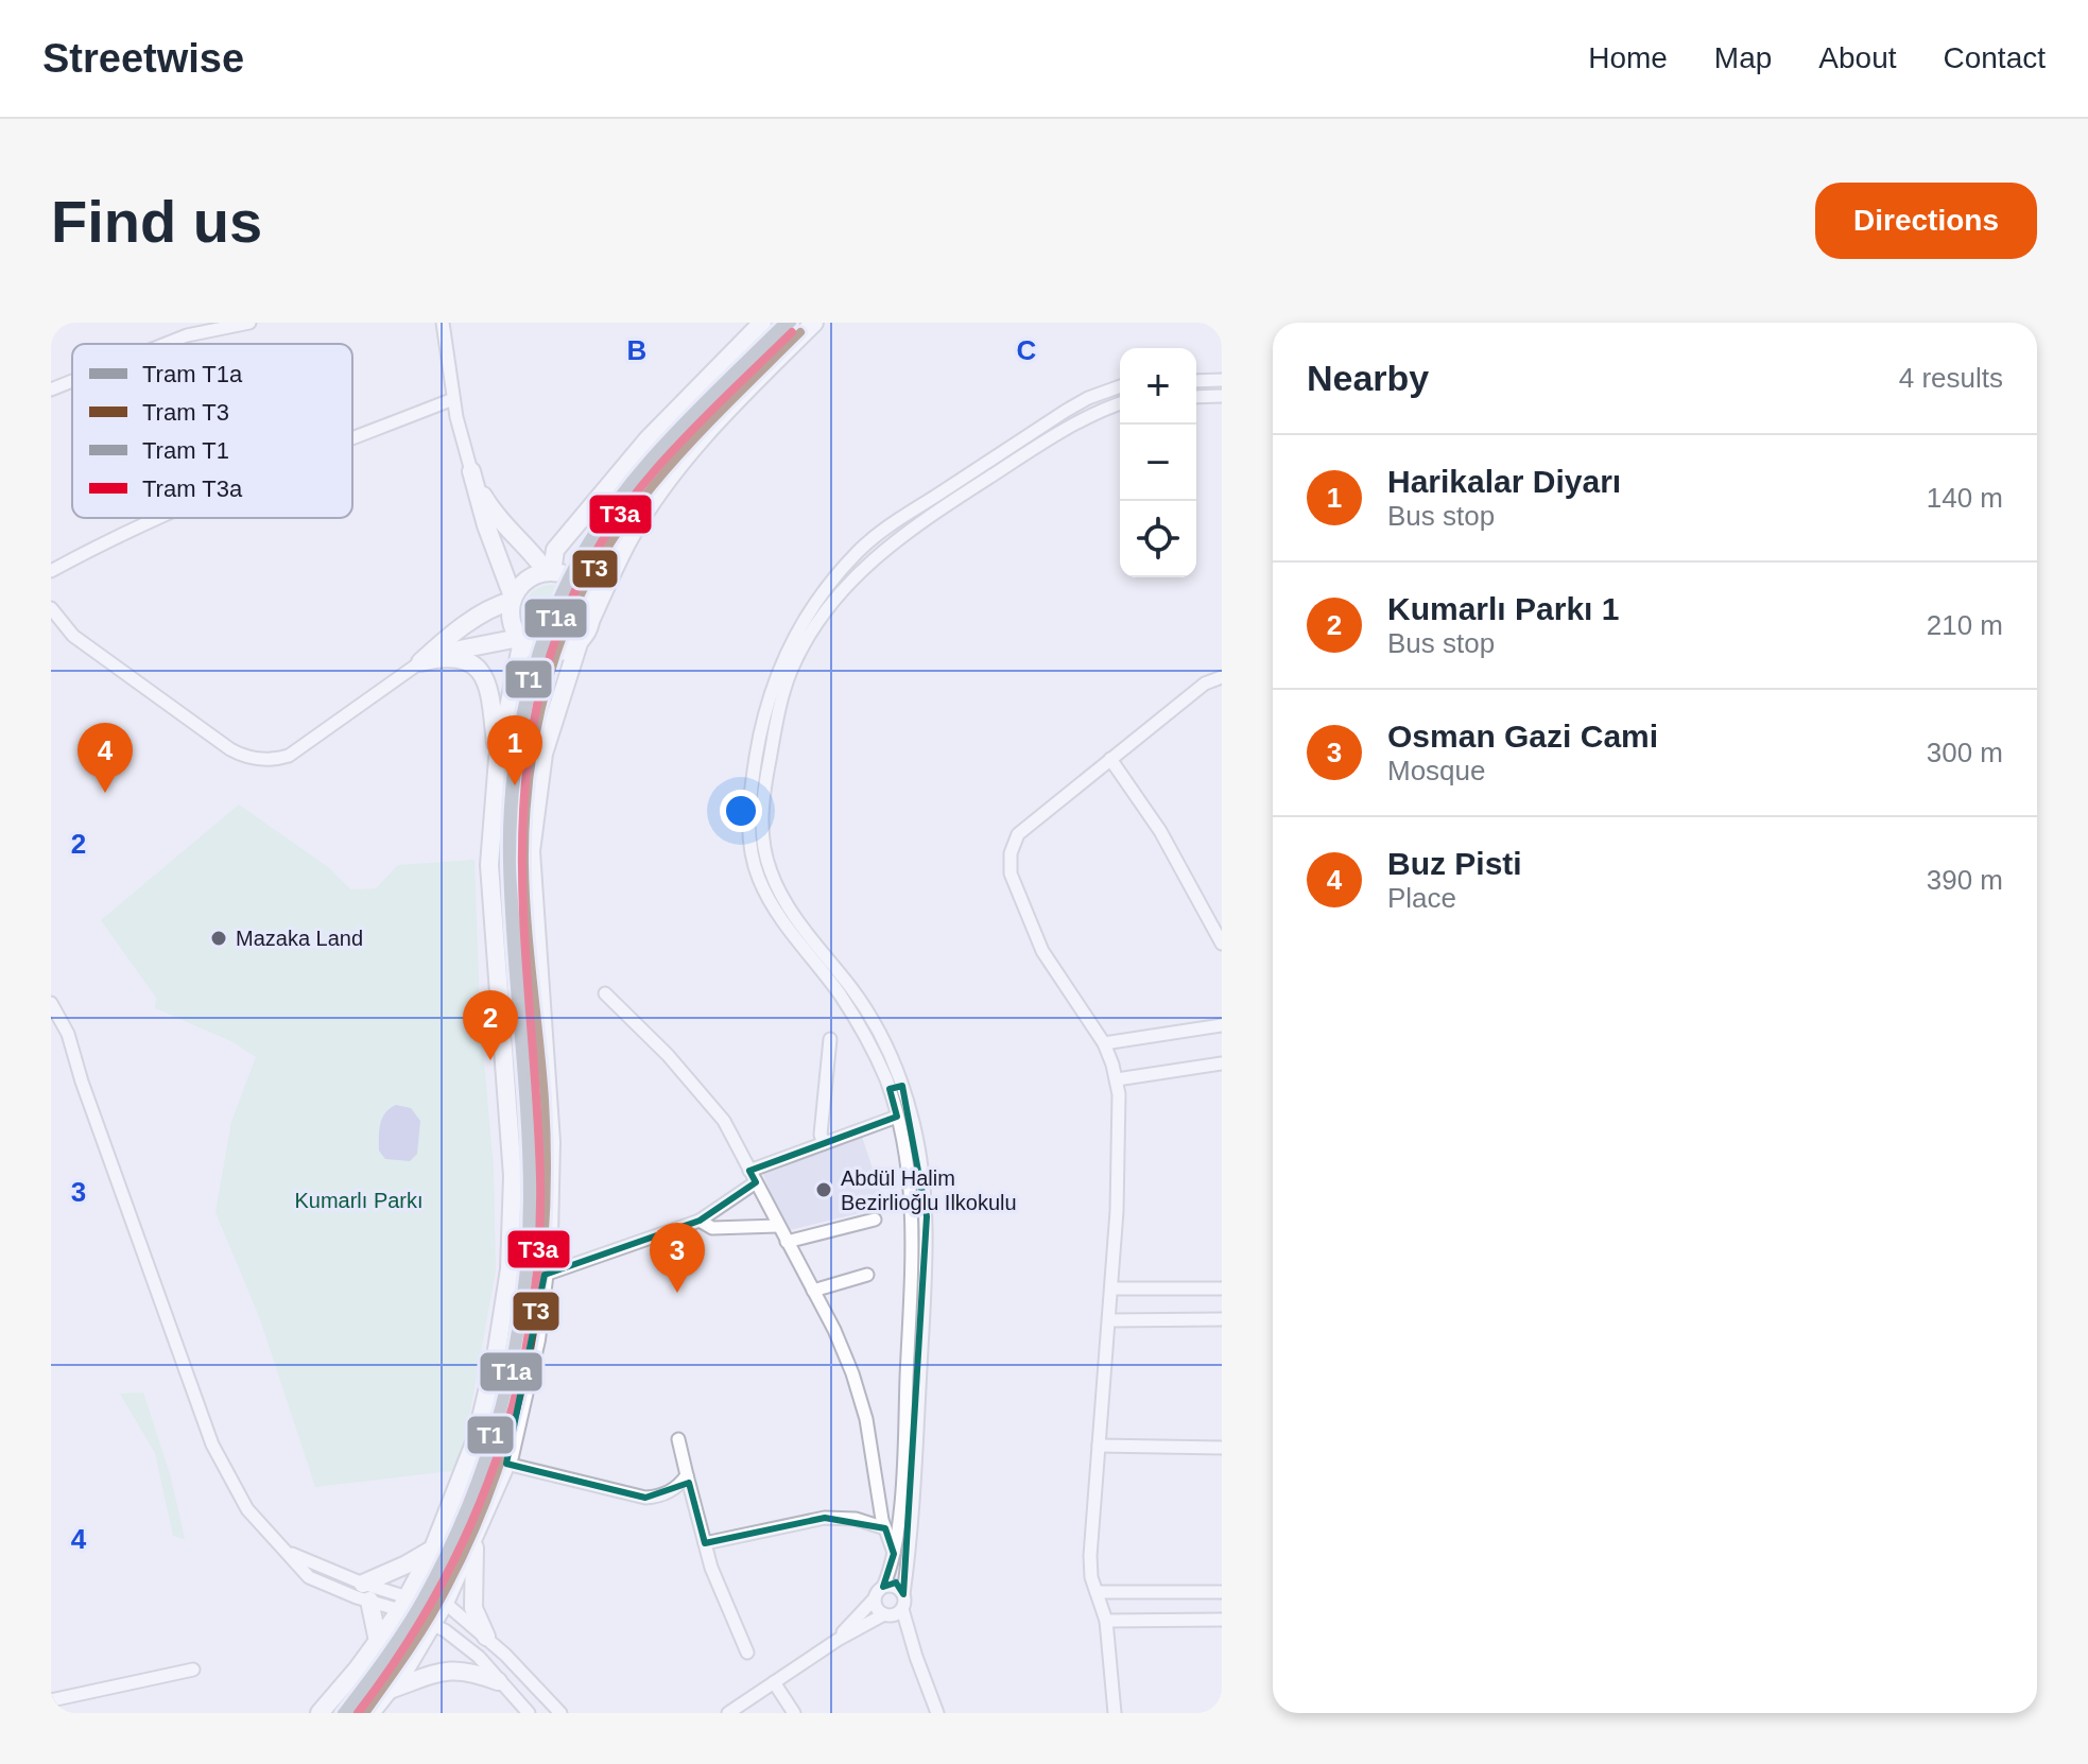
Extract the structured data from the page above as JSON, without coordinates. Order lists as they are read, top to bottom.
{
  "parks": ["Kumarlı Parkı"],
  "places": ["Mazaka Land", "Abdül Halim Bezirlioğlu Ilkokulu"],
  "lines": [
    "tram line T1a",
    "tram line T1",
    "tram line T3",
    "tram line T3a"
  ],
  "legend": [
    "Tram T1a",
    "Tram T3",
    "Tram T1",
    "Tram T3a"
  ],
  "page": {
    "header": "Streetwise",
    "nav": [
      "Home",
      "Map",
      "About",
      "Contact"
    ],
    "buttons": "Directions",
    "title": "Find us",
    "heading": ["Nearby", "4 results"],
    "map_buttons": ["+", "−"],
    "list": [
      {
        "mark": "1",
        "name": "Harikalar Diyarı",
        "note": "Bus stop",
        "value": "140 m"
      },
      {
        "mark": "2",
        "name": "Kumarlı Parkı 1",
        "note": "Bus stop",
        "value": "210 m"
      },
      {
        "mark": "3",
        "name": "Osman Gazi Cami",
        "note": "Mosque",
        "value": "300 m"
      },
      {
        "mark": "4",
        "name": "Buz Pisti",
        "note": "Place",
        "value": "390 m"
      }
    ],
    "pins": [
      "1",
      "4",
      "2",
      "3"
    ]
  },
  "grid": {
    "columns": ["B", "C"],
    "rows": ["2", "3", "4"]
  }
}
